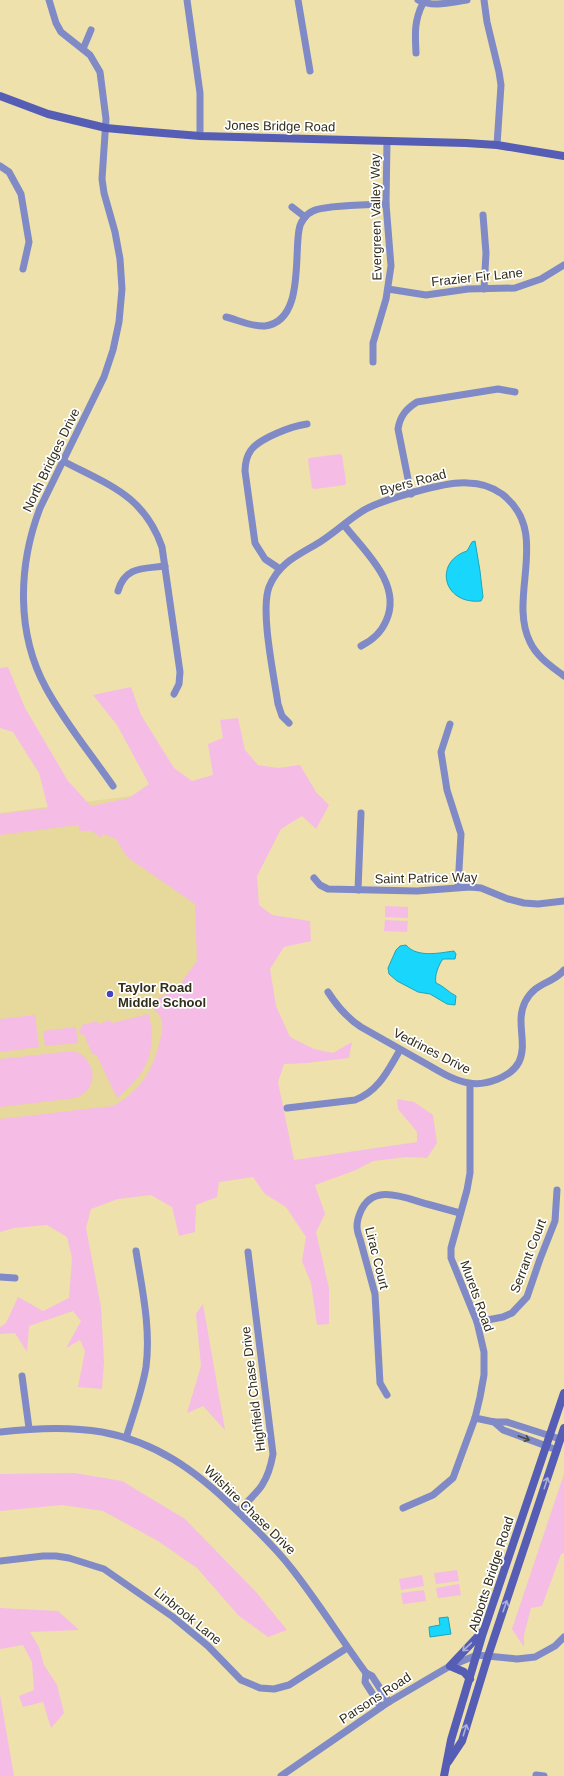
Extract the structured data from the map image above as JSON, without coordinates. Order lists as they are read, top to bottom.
{
  "streets": {
    "main road": ["Jones Bridge Road", "Abbotts Bridge Road"],
    "street": [
      "Evergreen Valley Way",
      "Frazier Fir Lane",
      "North Bridges Drive",
      "Byers Road",
      "Saint Patrice Way",
      "Vedrines Drive",
      "Serrant Court",
      "Lirac Court",
      "Murets Road",
      "Highfield Chase Drive",
      "Wilshire Chase Drive",
      "Linbrook Lane",
      "Parsons Road"
    ]
  },
  "crossings": [
    ["Jones Bridge Road", "Evergreen Valley Way"],
    ["Jones Bridge Road", "North Bridges Drive"],
    ["Evergreen Valley Way", "Frazier Fir Lane"],
    ["Vedrines Drive", "Murets Road"],
    ["Serrant Court", "Murets Road"],
    ["Lirac Court", "Murets Road"],
    ["Highfield Chase Drive", "Wilshire Chase Drive"],
    ["Wilshire Chase Drive", "Linbrook Lane"],
    ["Wilshire Chase Drive", "Parsons Road"],
    ["Abbotts Bridge Road", "Parsons Road"]
  ],
  "places": ["Taylor Road Middle School"]
}
